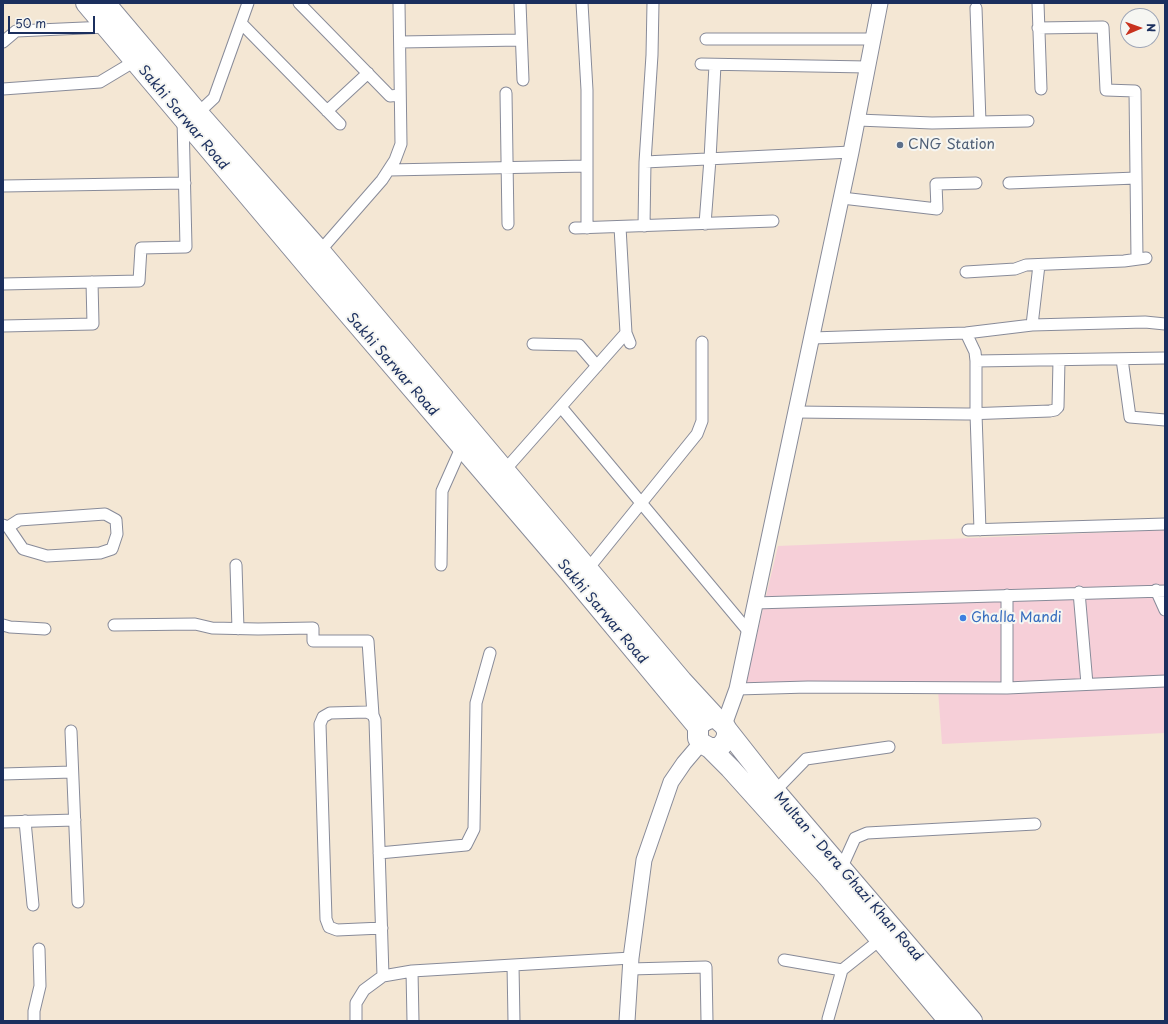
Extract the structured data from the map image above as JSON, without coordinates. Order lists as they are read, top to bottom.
{
  "streets": {
    "highway": ["Sakhi Sarwar Road", "Multan - Dera Ghazi Khan Road"]
  },
  "crossings": [
    ["Sakhi Sarwar Road", "Multan - Dera Ghazi Khan Road"]
  ],
  "places": ["CNG Station", "Ghalla Mandi"],
  "scale_bar": "50 m",
  "north": "right"
}
